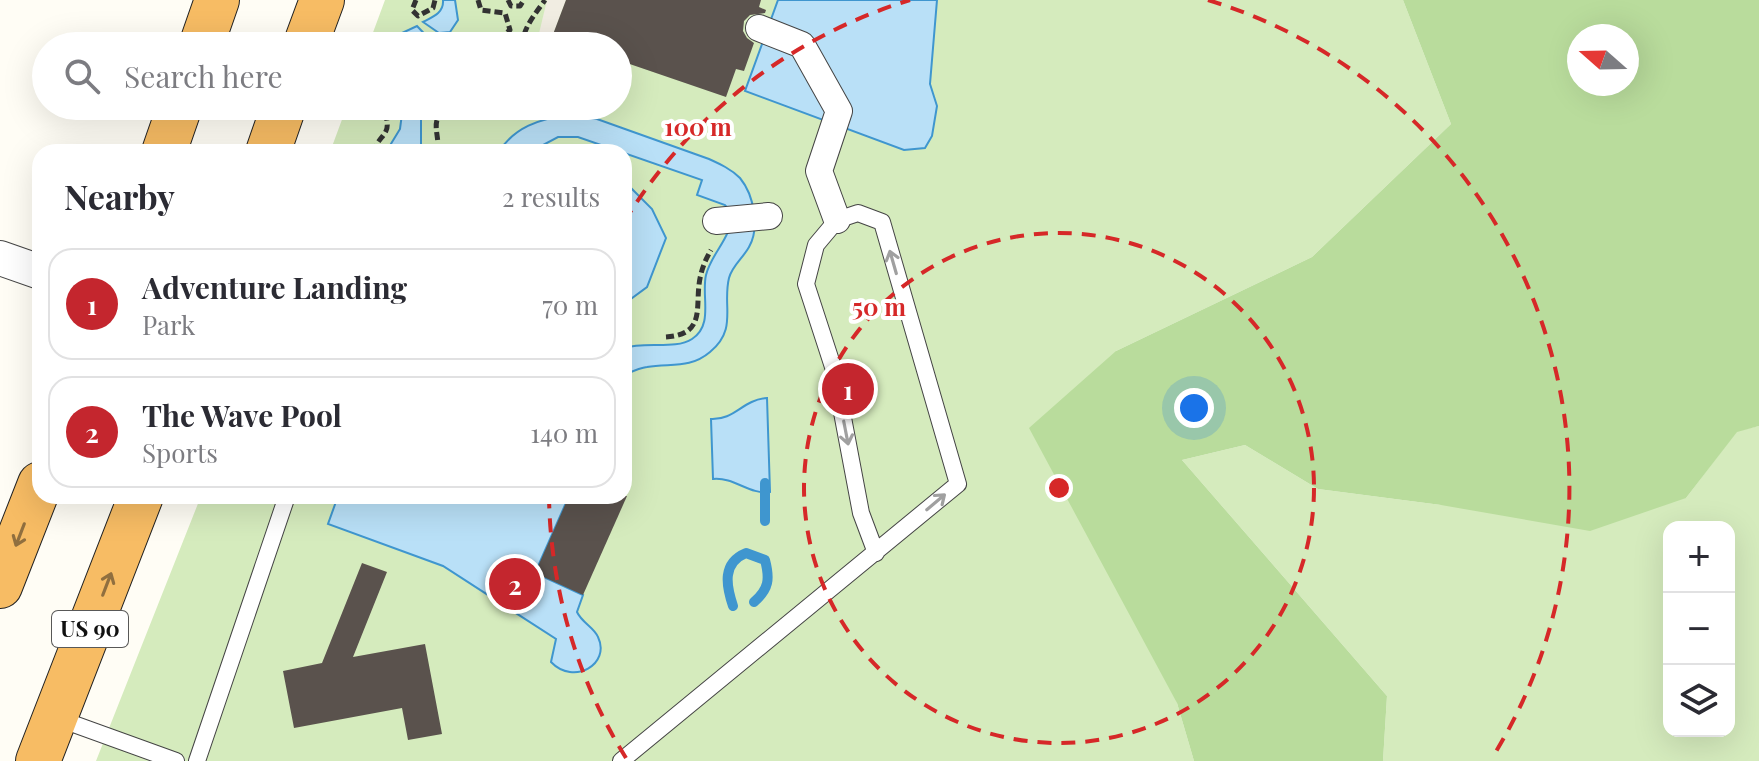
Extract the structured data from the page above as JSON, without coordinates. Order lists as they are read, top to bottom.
{
  "streets": {
    "highway": ["US 90"]
  },
  "north": "left",
  "page": {
    "search": "Search here",
    "heading": ["Nearby", "2 results"],
    "list": [
      {
        "mark": "1",
        "name": "Adventure Landing",
        "note": "Park",
        "value": "70 m"
      },
      {
        "mark": "2",
        "name": "The Wave Pool",
        "note": "Sports",
        "value": "140 m"
      }
    ],
    "pins": ["1", "2"],
    "map_buttons": ["+", "−"]
  },
  "rings": ["100 m", "50 m"]
}
